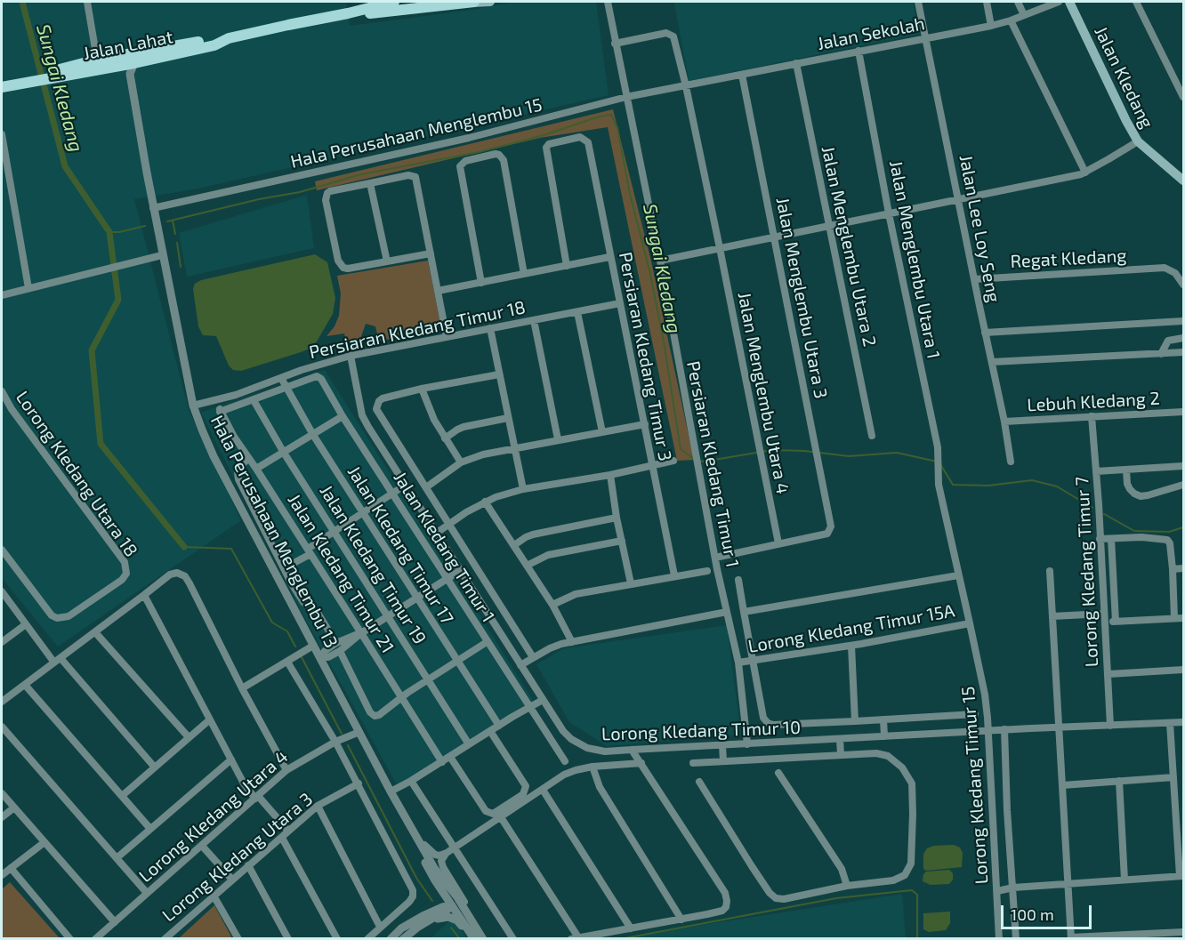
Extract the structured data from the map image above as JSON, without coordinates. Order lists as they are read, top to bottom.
{
  "streets": {
    "main road": ["Jalan Lahat", "Jalan Kledang"],
    "street": [
      "Jalan Sekolah",
      "Hala Perusahaan Menglembu 15",
      "Jalan Lee Loy Seng",
      "Jalan Menglembu Utara 2",
      "Regat Kledang",
      "Jalan Menglembu Utara 1",
      "Jalan Menglembu Utara 3",
      "Persiaran Kledang Timur 18",
      "Persiaran Kledang Timur 3",
      "Jalan Menglembu Utara 4",
      "Lebuh Kledang 2",
      "Persiaran Kledang Timur 1",
      "Lorong Kledang Utara 18",
      "Hala Perusahaan Menglembu 13",
      "Jalan Kledang Timur 17",
      "Jalan Kledang Timur 1",
      "Jalan Kledang Timur 19",
      "Lorong Kledang Timur 7",
      "Jalan Kledang Timur 21",
      "Lorong Kledang Timur 15A",
      "Lorong Kledang Timur 10",
      "Lorong Kledang Timur 15",
      "Lorong Kledang Utara 4",
      "Lorong Kledang Utara 3"
    ]
  },
  "crossings": [
    ["Jalan Sekolah", "Hala Perusahaan Menglembu 15"],
    ["Jalan Sekolah", "Jalan Lee Loy Seng"],
    ["Jalan Sekolah", "Jalan Menglembu Utara 2"],
    ["Jalan Sekolah", "Jalan Menglembu Utara 1"],
    ["Jalan Sekolah", "Jalan Menglembu Utara 3"],
    ["Jalan Sekolah", "Jalan Menglembu Utara 4"],
    ["Hala Perusahaan Menglembu 15", "Jalan Menglembu Utara 4"],
    ["Hala Perusahaan Menglembu 15", "Persiaran Kledang Timur 1"],
    ["Hala Perusahaan Menglembu 15", "Hala Perusahaan Menglembu 13"],
    ["Jalan Lee Loy Seng", "Regat Kledang"],
    ["Jalan Lee Loy Seng", "Lebuh Kledang 2"],
    ["Jalan Menglembu Utara 1", "Lorong Kledang Timur 15"],
    ["Jalan Menglembu Utara 3", "Jalan Menglembu Utara 4"],
    ["Persiaran Kledang Timur 18", "Persiaran Kledang Timur 3"],
    ["Persiaran Kledang Timur 18", "Hala Perusahaan Menglembu 13"],
    ["Persiaran Kledang Timur 18", "Jalan Kledang Timur 17"],
    ["Persiaran Kledang Timur 18", "Jalan Kledang Timur 21"],
    ["Persiaran Kledang Timur 18", "Lorong Kledang Timur 10"],
    ["Jalan Menglembu Utara 4", "Persiaran Kledang Timur 1"],
    ["Lebuh Kledang 2", "Lorong Kledang Timur 7"],
    ["Persiaran Kledang Timur 1", "Lorong Kledang Timur 15A"],
    ["Persiaran Kledang Timur 1", "Lorong Kledang Timur 10"],
    ["Hala Perusahaan Menglembu 13", "Lorong Kledang Utara 4"],
    ["Jalan Kledang Timur 17", "Jalan Kledang Timur 1"],
    ["Lorong Kledang Timur 7", "Lorong Kledang Timur 10"],
    ["Lorong Kledang Timur 15A", "Lorong Kledang Timur 15"],
    ["Lorong Kledang Timur 10", "Lorong Kledang Timur 15"]
  ],
  "water": ["Sungai Kledang"],
  "scale_bar": "100 m"
}
